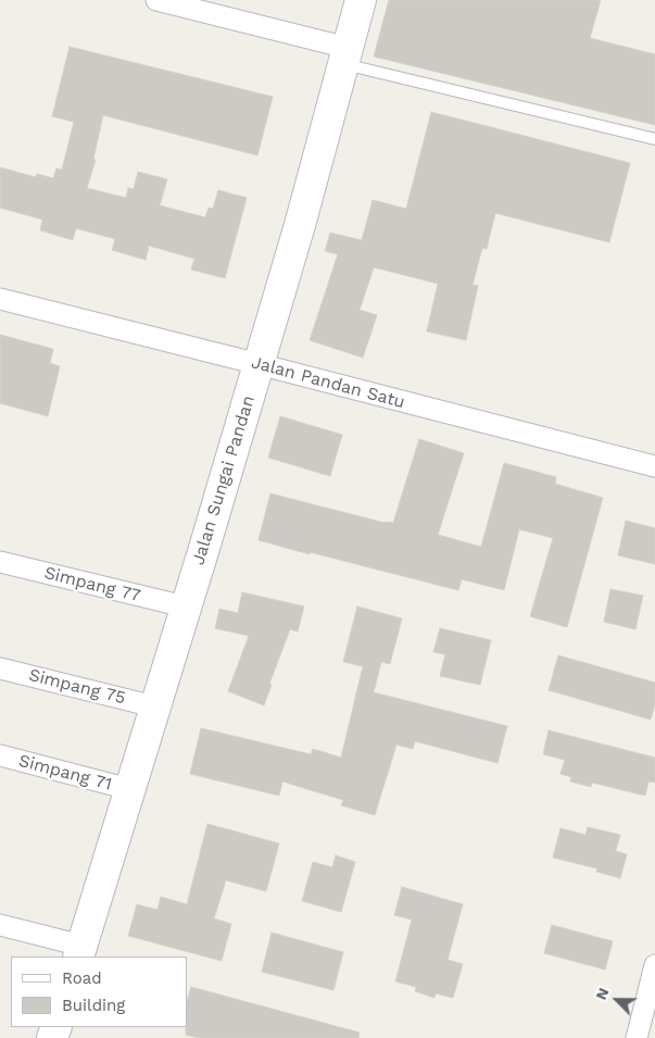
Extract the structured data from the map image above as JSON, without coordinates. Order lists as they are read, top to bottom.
{
  "streets": {
    "street": [
      "Jalan Pandan Satu",
      "Jalan Sungai Pandan",
      "Simpang 77",
      "Simpang 75",
      "Simpang 71"
    ]
  },
  "crossings": [
    ["Jalan Pandan Satu", "Jalan Sungai Pandan"],
    ["Jalan Sungai Pandan", "Simpang 77"],
    ["Jalan Sungai Pandan", "Simpang 75"],
    ["Jalan Sungai Pandan", "Simpang 71"]
  ],
  "legend": ["Road", "Building"],
  "north": "top left"
}
